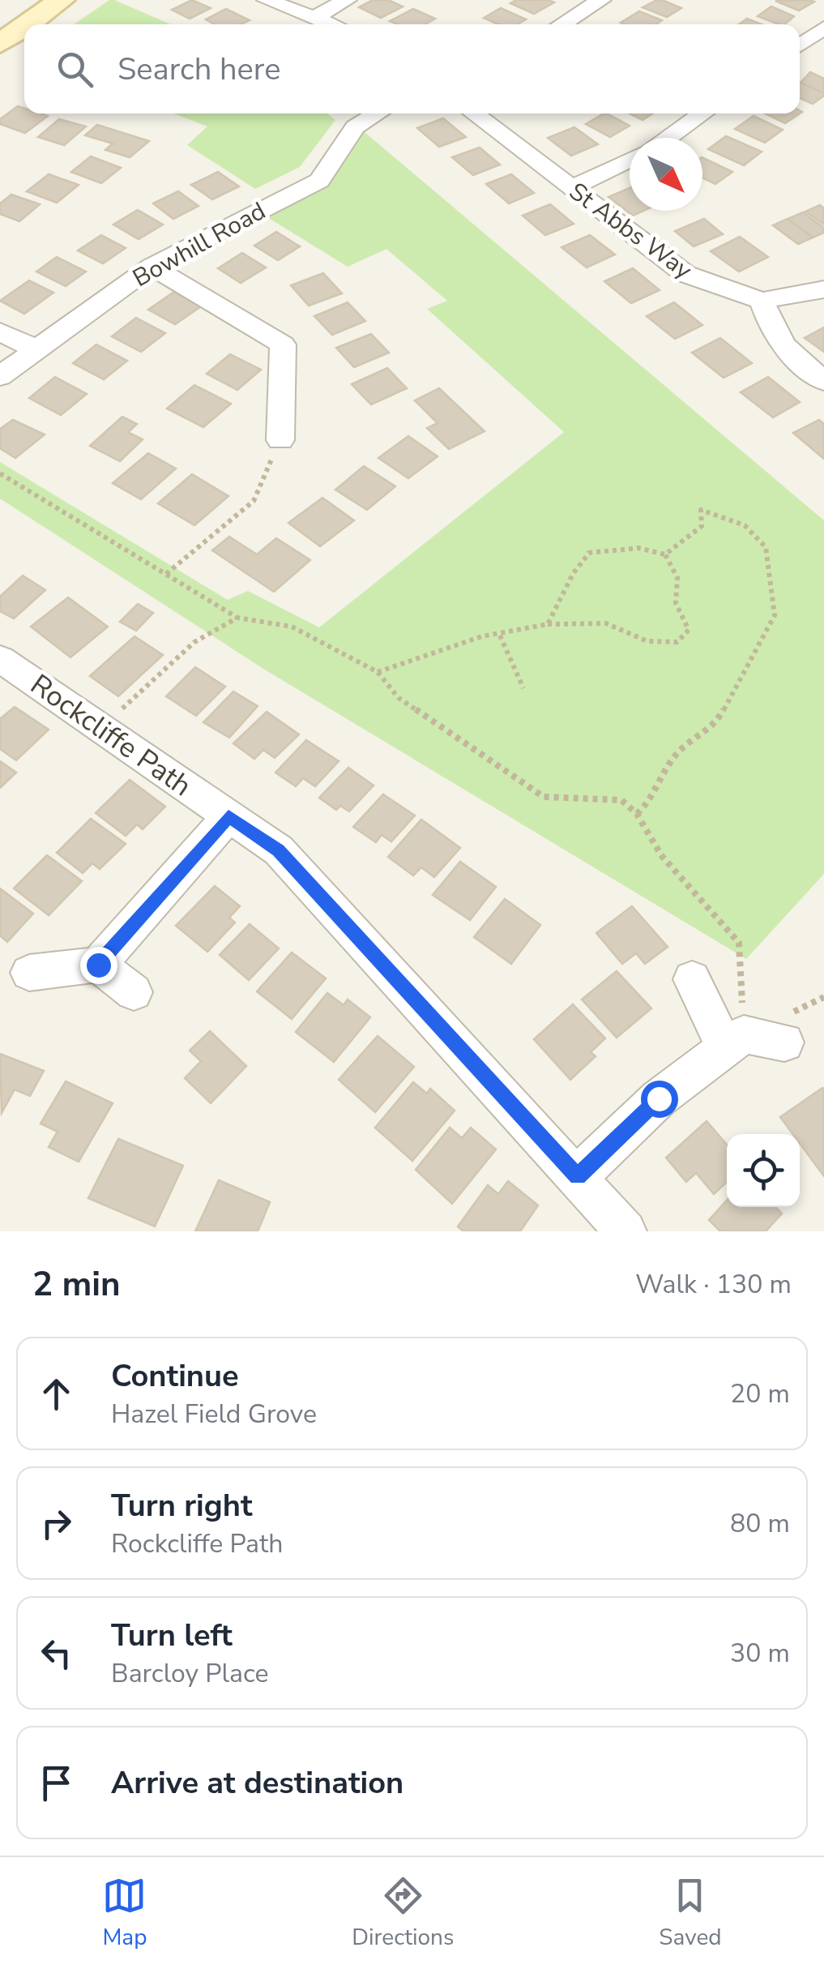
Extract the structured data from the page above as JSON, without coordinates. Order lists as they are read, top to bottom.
{
  "streets": {
    "street": ["St Abbs Way", "Bowhill Road", "Rockcliffe Path"]
  },
  "north": "bottom right",
  "page": {
    "search": "Search here",
    "heading": ["2 min", "Walk · 130 m"],
    "list": [
      ["Continue", "Hazel Field Grove", "20 m"],
      ["Turn right", "Rockcliffe Path", "80 m"],
      ["Turn left", "Barcloy Place", "30 m"],
      "Arrive at destination"
    ],
    "nav": ["Map", "Directions", "Saved"]
  }
}
